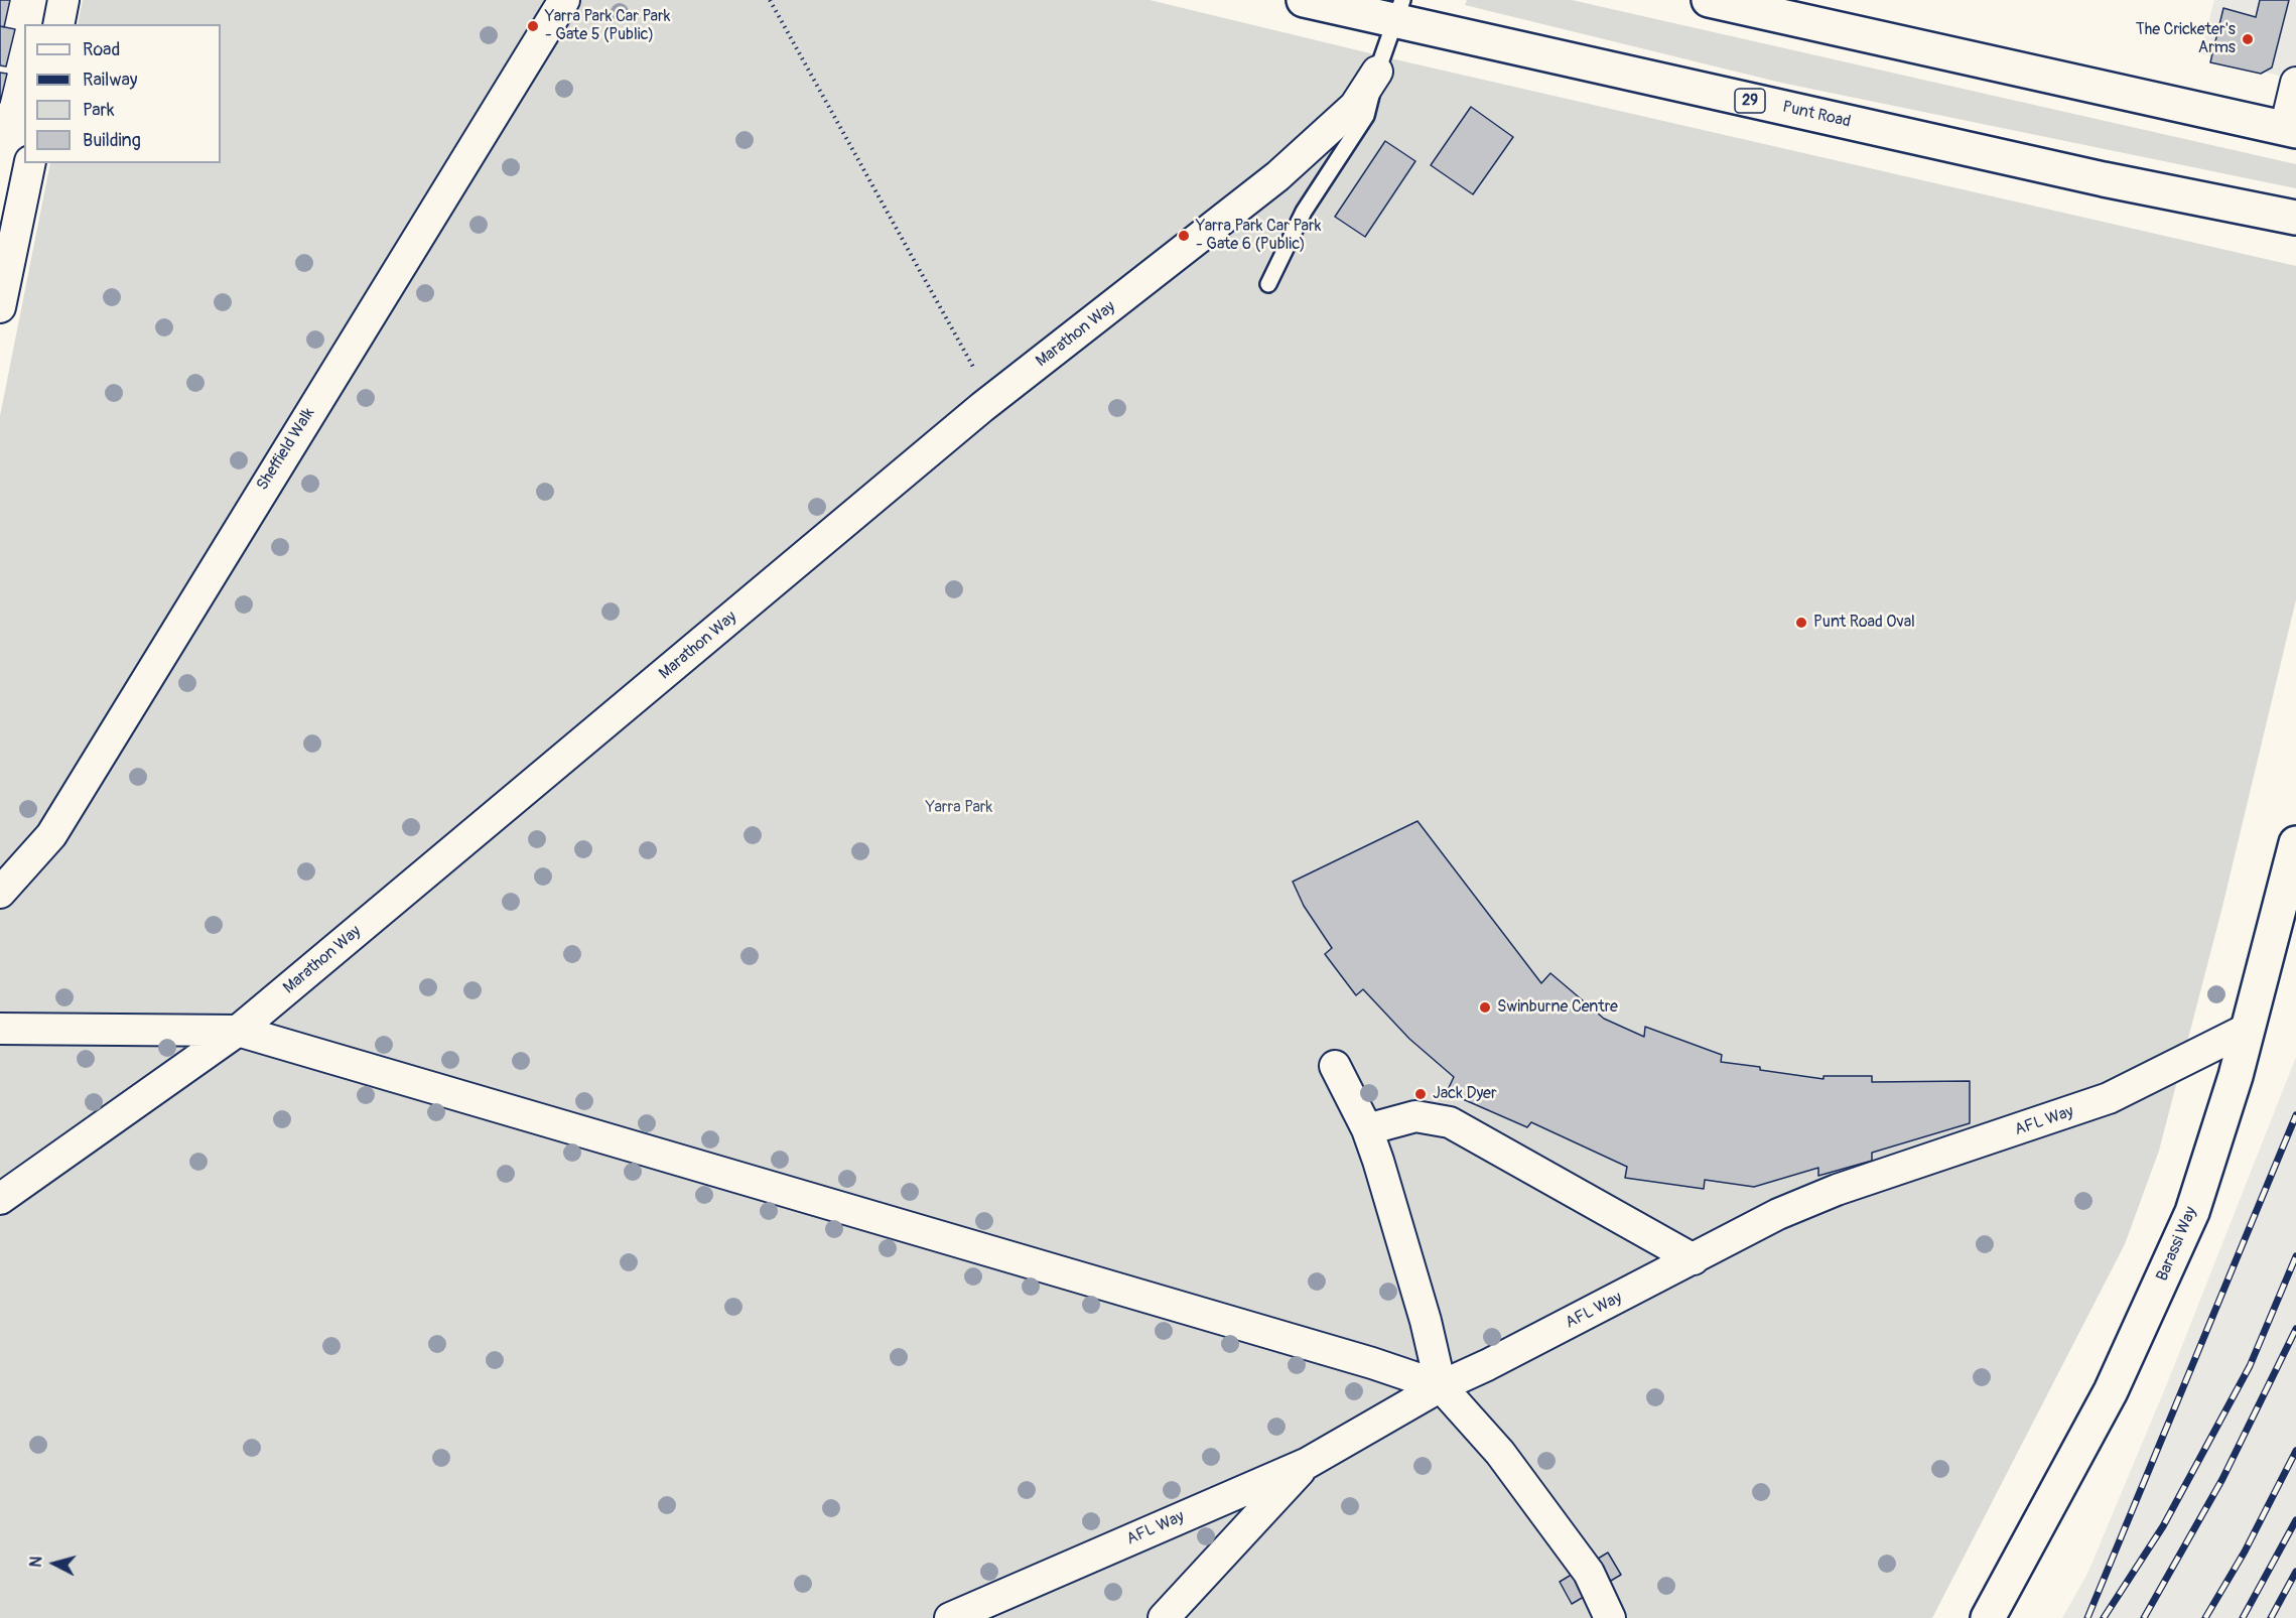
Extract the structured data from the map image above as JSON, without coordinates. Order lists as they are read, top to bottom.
{
  "streets": {
    "main road": ["29", "Punt Road", "Barassi Way"],
    "street": ["Marathon Way", "Sheffield Walk", "AFL Way"]
  },
  "crossings": [
    ["AFL Way", "Barassi Way"]
  ],
  "parks": ["Yarra Park"],
  "places": [
    "Yarra Park Car Park - Gate 5 (Public)",
    "The Cricketer's Arms",
    "Yarra Park Car Park - Gate 6 (Public)",
    "Punt Road Oval",
    "Swinburne Centre",
    "Jack Dyer"
  ],
  "legend": [
    "Road",
    "Railway",
    "Park",
    "Building"
  ],
  "north": "left"
}
